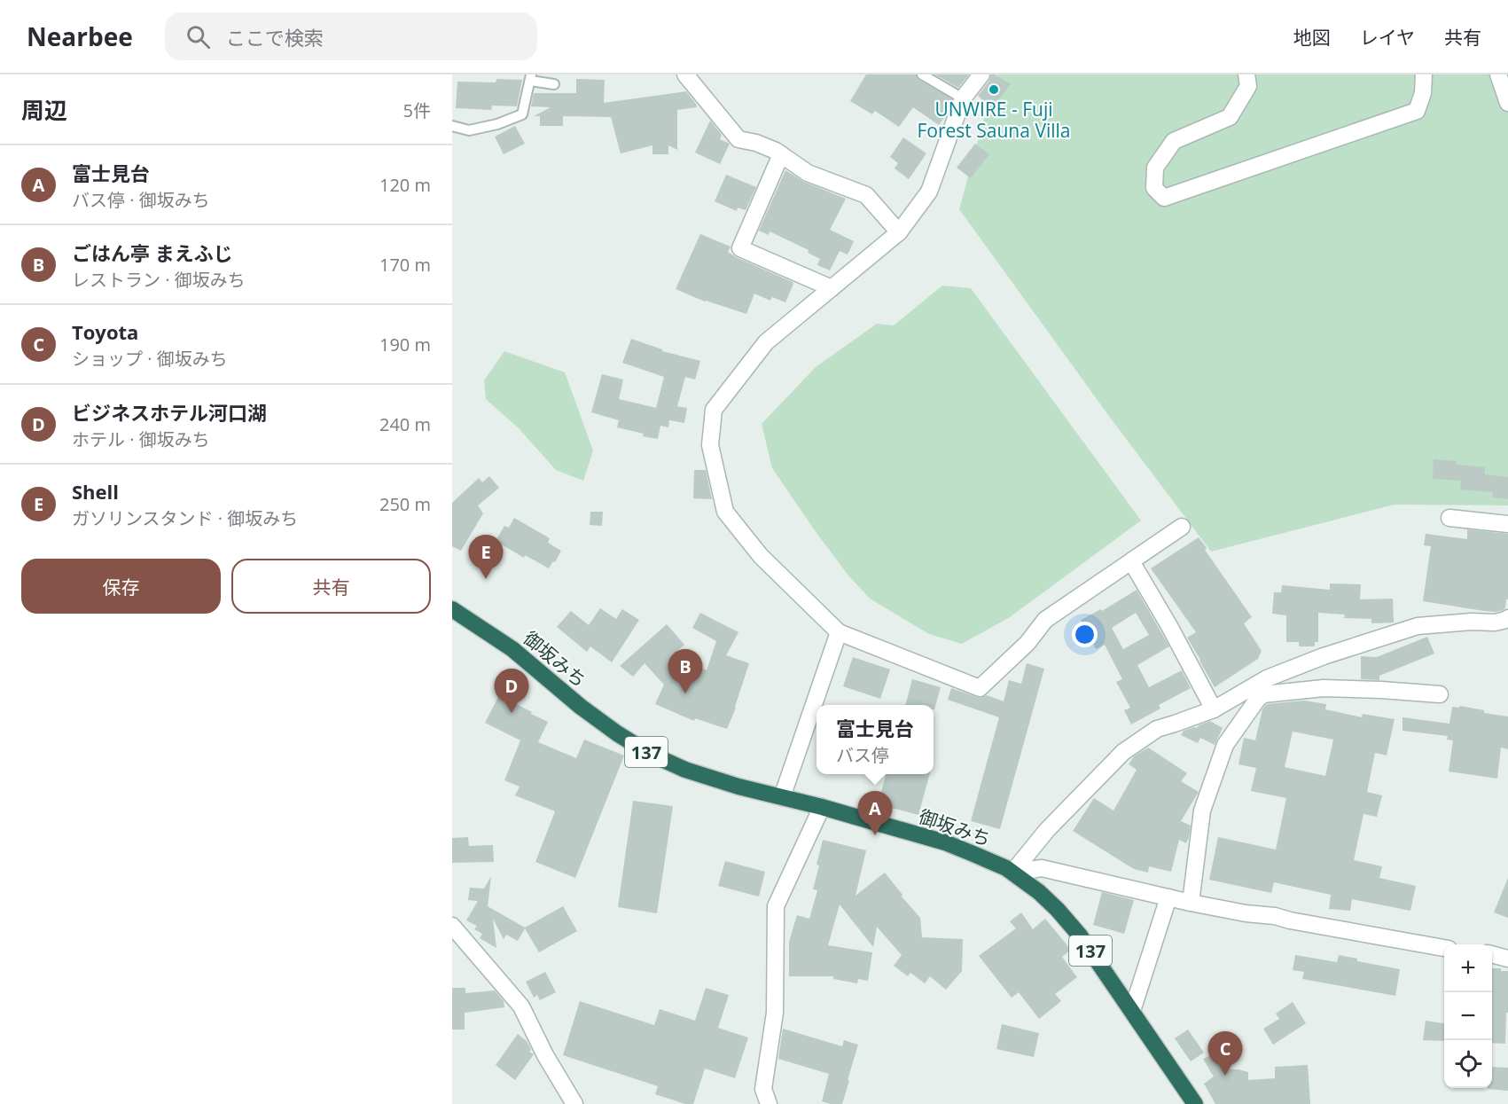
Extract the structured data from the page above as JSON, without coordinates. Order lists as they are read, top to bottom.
{
  "streets": {
    "highway": ["御坂みち", "137"]
  },
  "places": ["UNWIRE - Fuji Forest Sauna Villa"],
  "page": {
    "header": "Nearbee",
    "search": "ここで検索",
    "nav": ["地図", "レイヤ", "共有"],
    "heading": ["周辺", "5件"],
    "list": [
      {
        "mark": "A",
        "name": "富士見台",
        "note": "バス停 · 御坂みち",
        "value": "120 m"
      },
      {
        "mark": "B",
        "name": "ごはん亭 まえふじ",
        "note": "レストラン · 御坂みち",
        "value": "170 m"
      },
      {
        "mark": "C",
        "name": "Toyota",
        "note": "ショップ · 御坂みち",
        "value": "190 m"
      },
      {
        "mark": "D",
        "name": "ビジネスホテル河口湖",
        "note": "ホテル · 御坂みち",
        "value": "240 m"
      },
      {
        "mark": "E",
        "name": "Shell",
        "note": "ガソリンスタンド · 御坂みち",
        "value": "250 m"
      }
    ],
    "pins": [
      "E",
      "B",
      "D",
      "A",
      "C"
    ],
    "buttons": ["保存", "共有"],
    "popup": ["富士見台", "バス停"],
    "map_buttons": ["+", "−"]
  }
}
